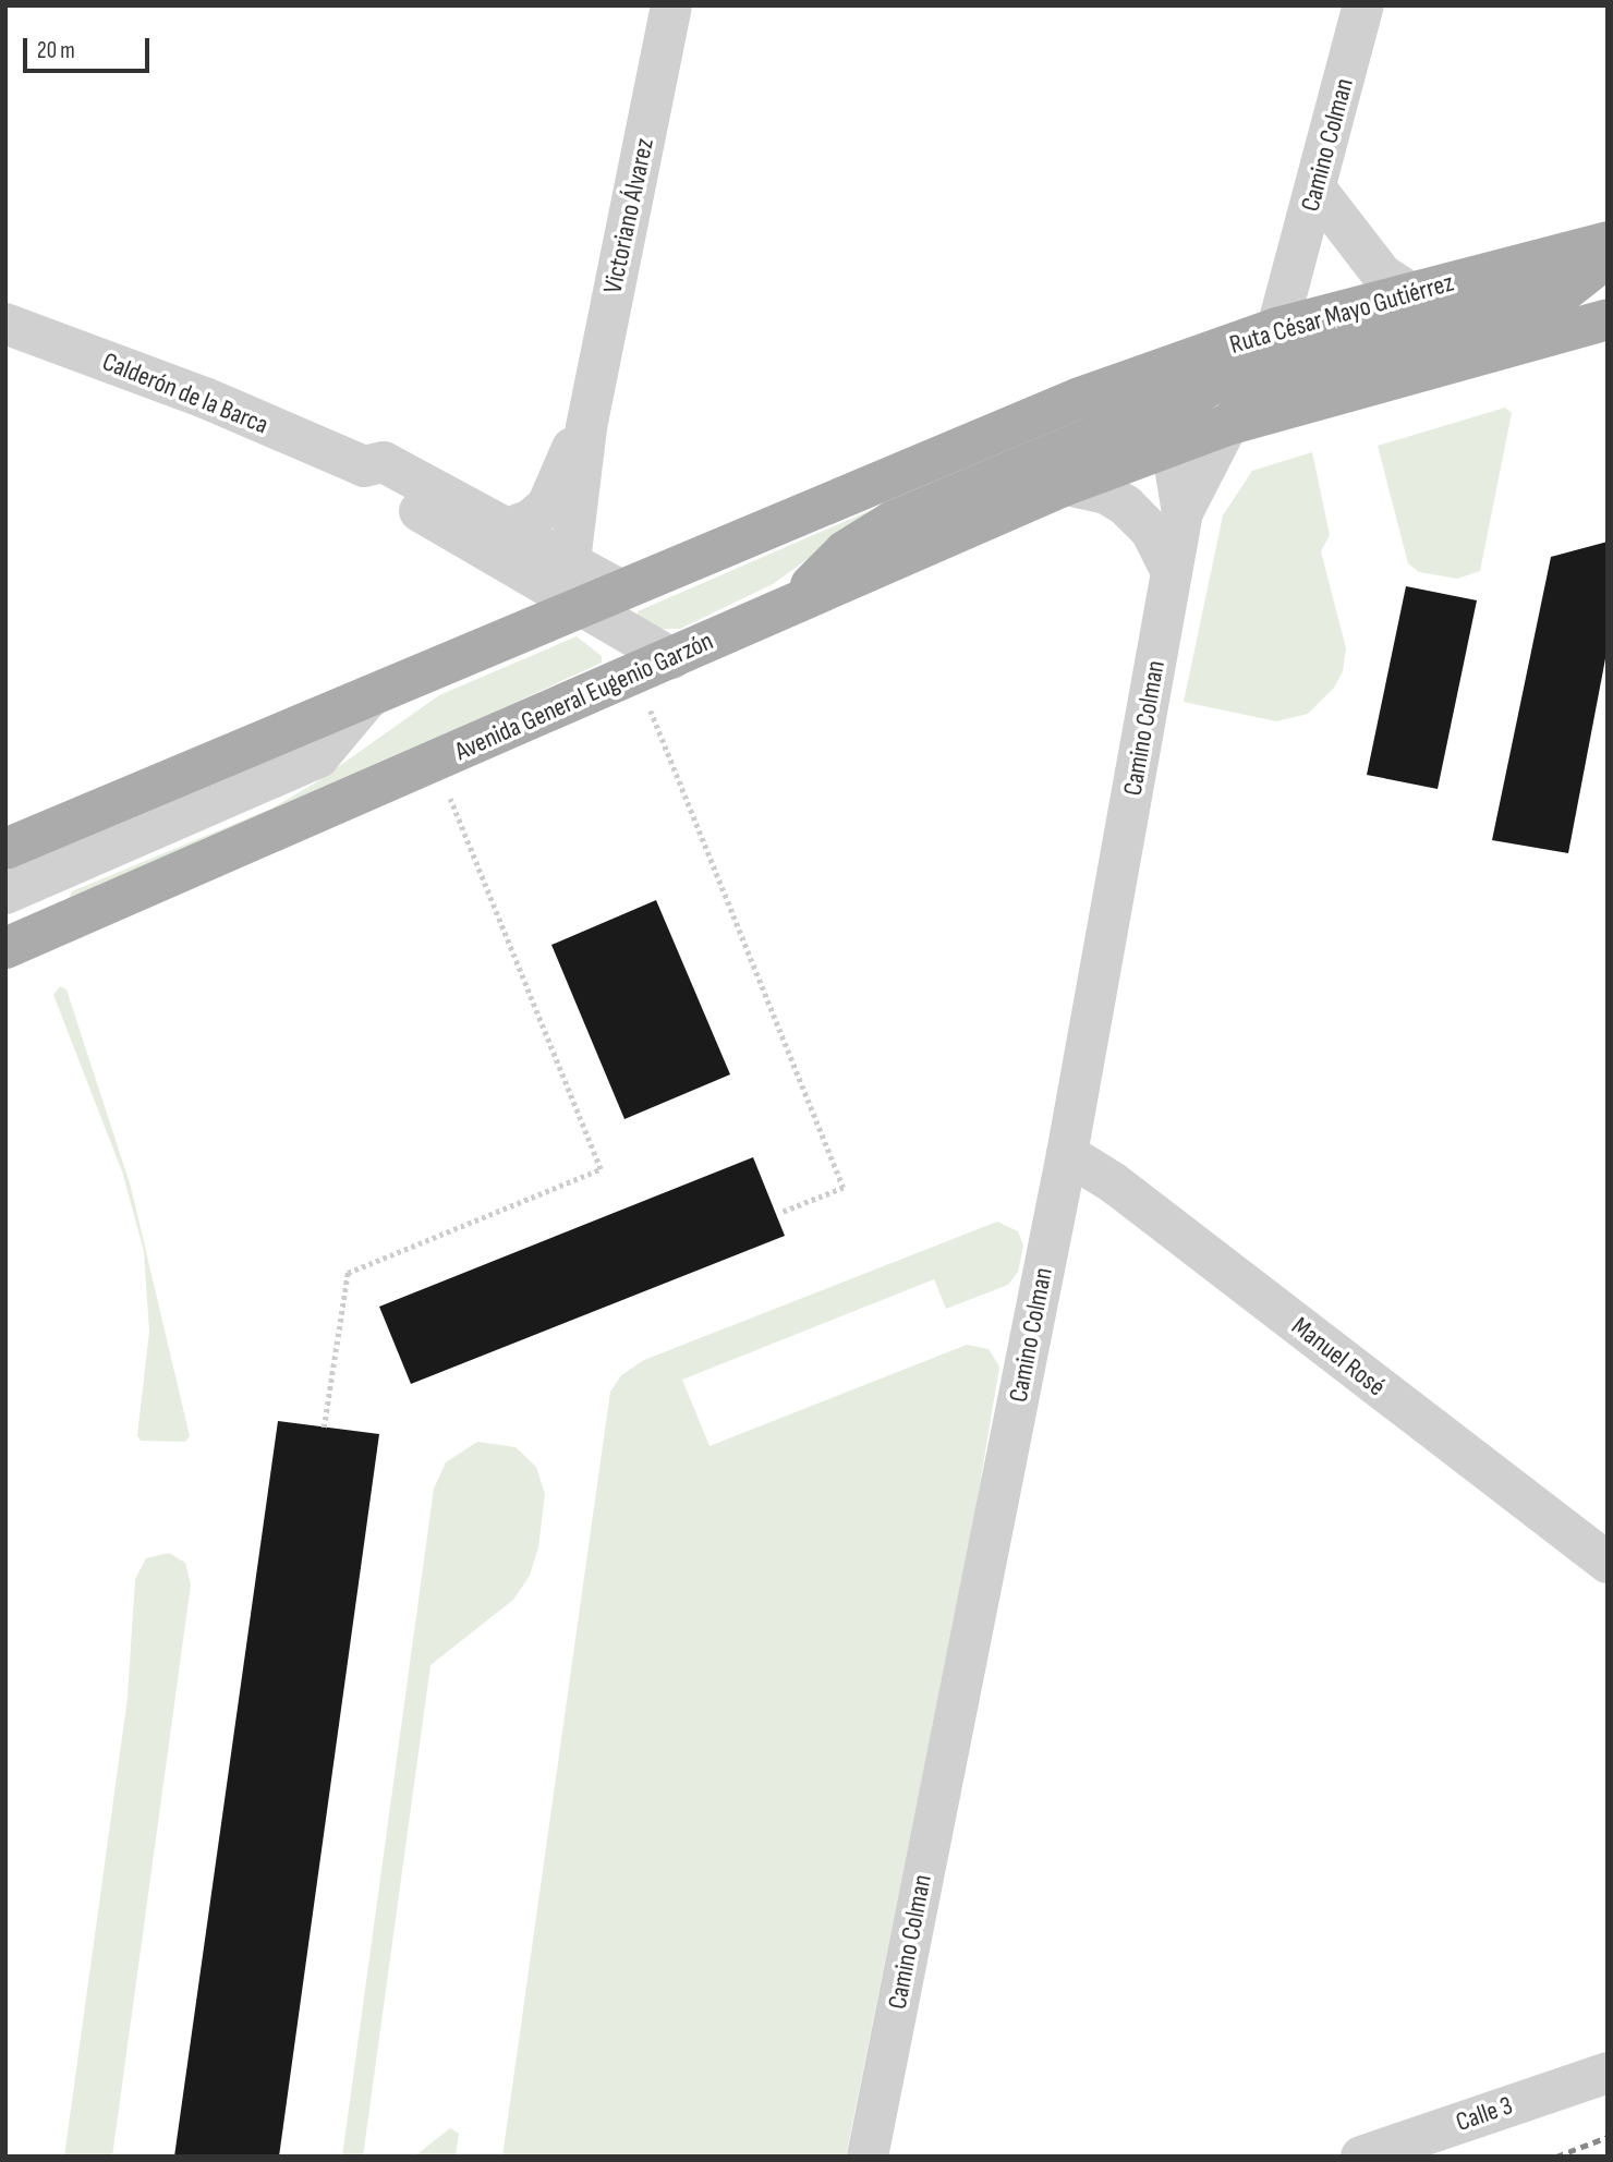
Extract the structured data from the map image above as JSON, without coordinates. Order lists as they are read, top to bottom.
{
  "streets": {
    "main road": ["Ruta César Mayo Gutiérrez", "Avenida General Eugenio Garzón"],
    "street": [
      "Camino Colman",
      "Victoriano Álvarez",
      "Calderón de la Barca",
      "Manuel Rosé",
      "Calle 3"
    ]
  },
  "crossings": [
    ["Camino Colman", "Ruta César Mayo Gutiérrez"],
    ["Camino Colman", "Avenida General Eugenio Garzón"],
    ["Camino Colman", "Manuel Rosé"],
    ["Victoriano Álvarez", "Calderón de la Barca"],
    ["Calderón de la Barca", "Avenida General Eugenio Garzón"]
  ],
  "scale_bar": "20 m"
}
